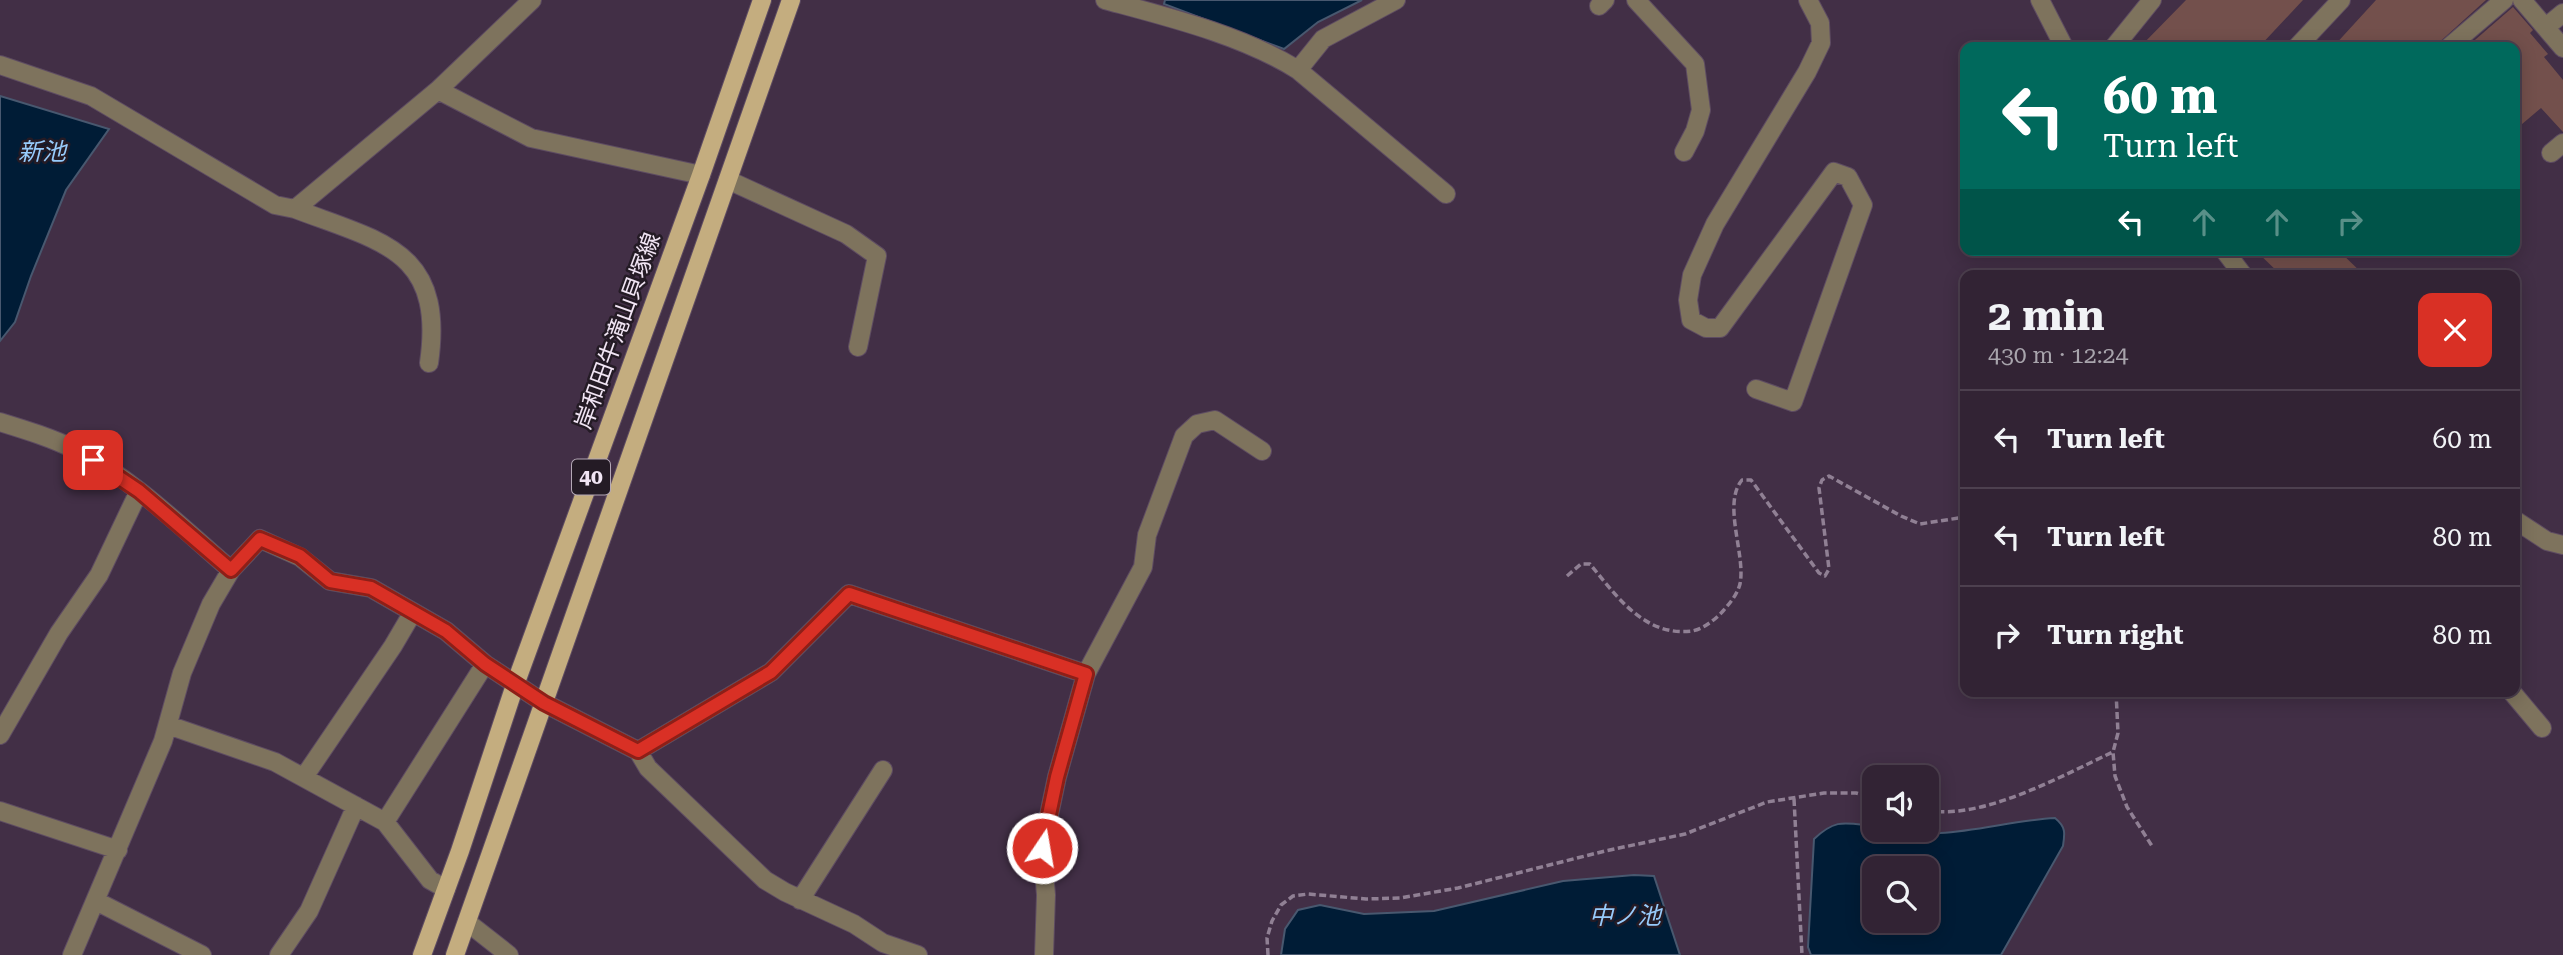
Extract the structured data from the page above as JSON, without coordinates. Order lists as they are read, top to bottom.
{
  "streets": {
    "main road": ["岸和田牛滝山貝塚線", "40"]
  },
  "water": ["新池", "中ノ池"],
  "page": {
    "turn": ["60 m", "Turn left"],
    "heading": ["2 min", "430 m · 12:24"],
    "list": [
      {
        "name": "Turn left",
        "value": "60 m"
      },
      {
        "name": "Turn left",
        "value": "80 m"
      },
      {
        "name": "Turn right",
        "value": "80 m"
      }
    ]
  }
}
